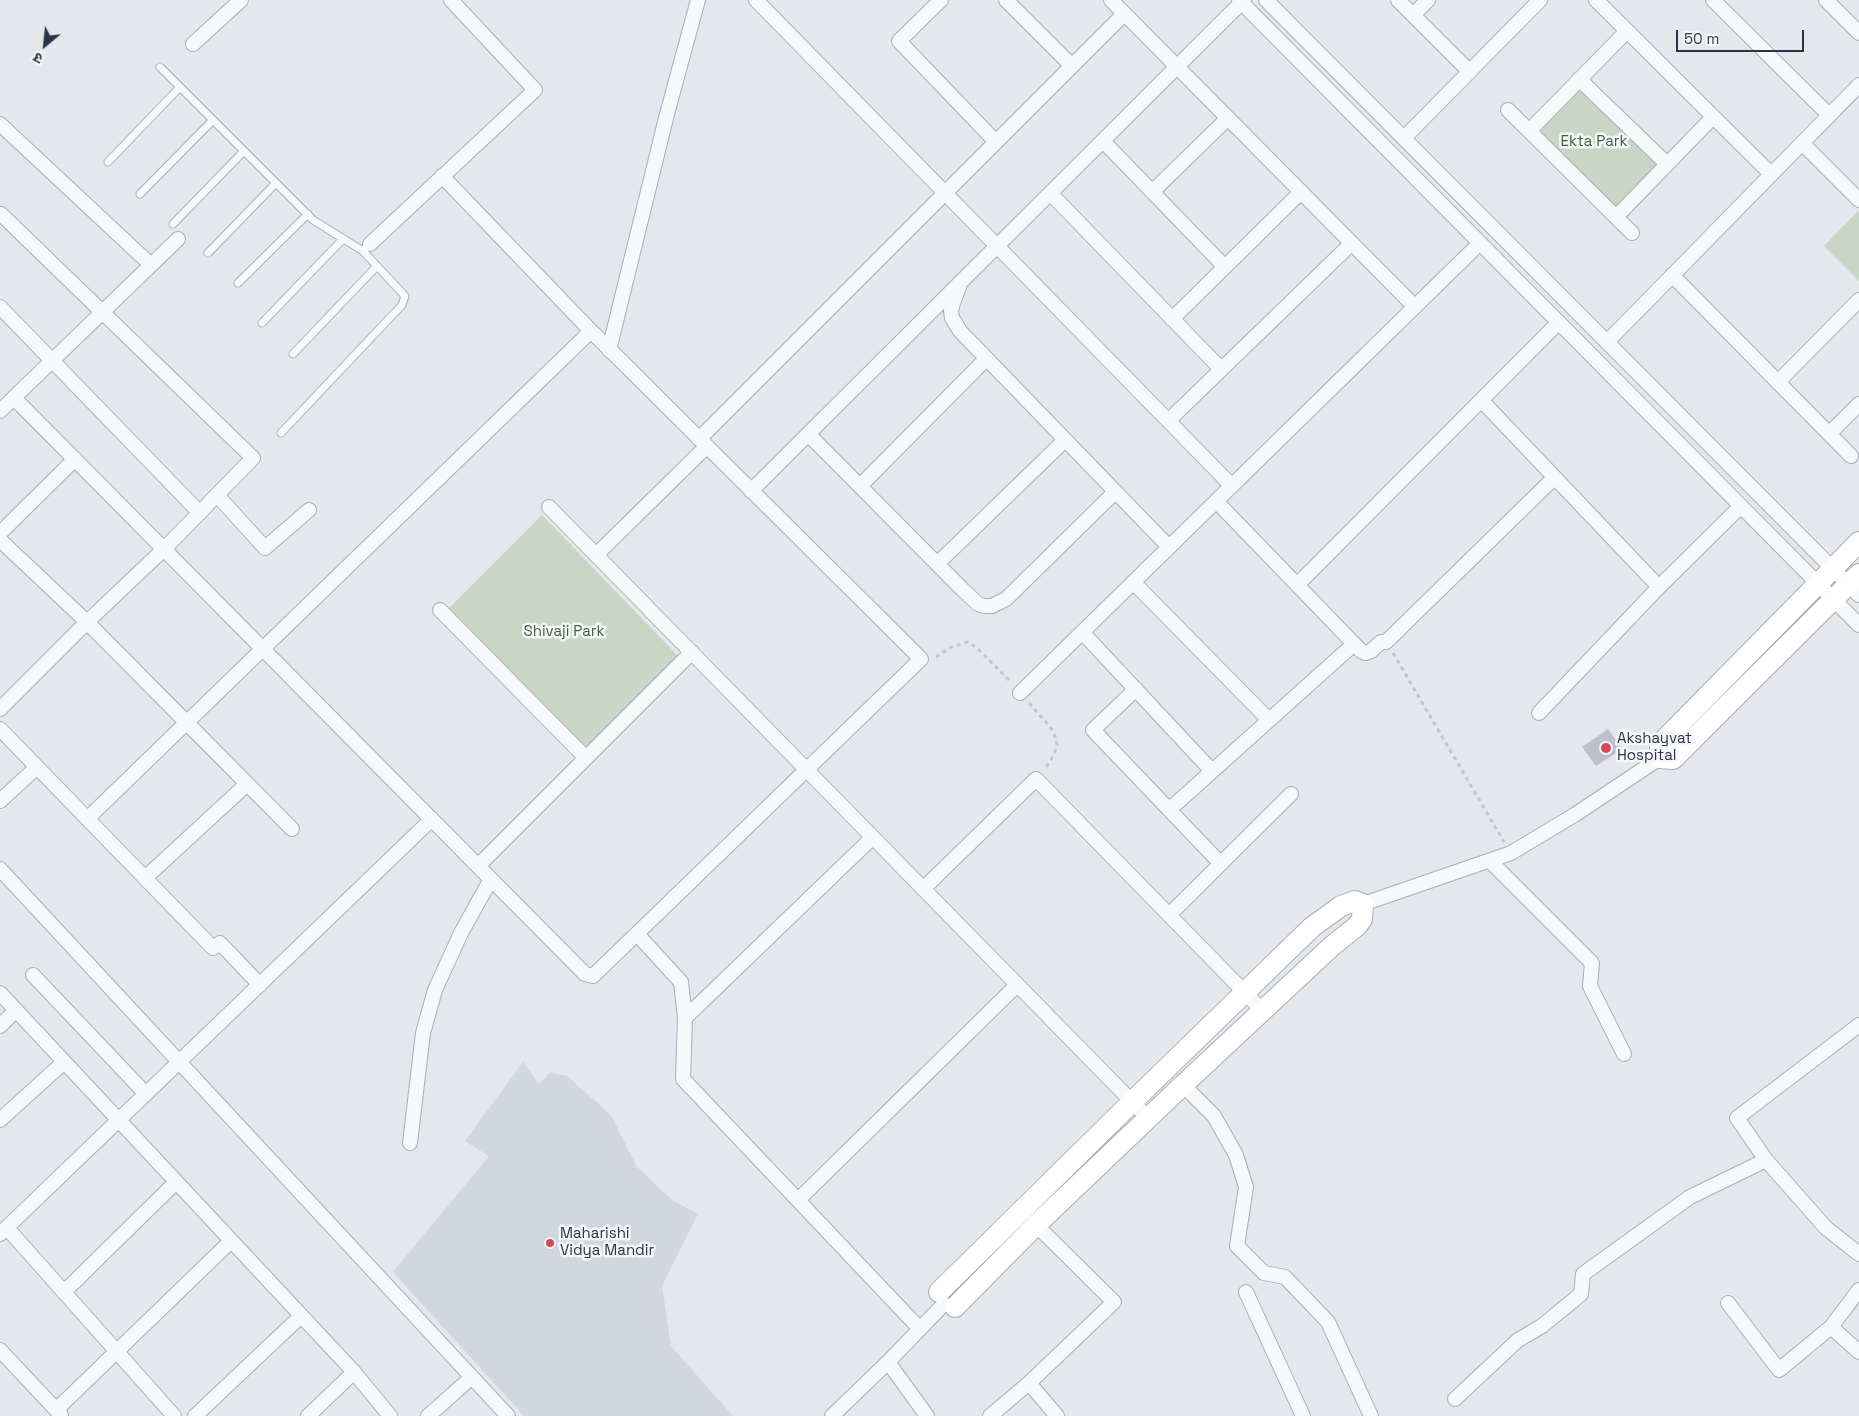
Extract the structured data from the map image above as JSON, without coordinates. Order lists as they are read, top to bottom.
{
  "parks": ["Ekta Park", "Shivaji Park"],
  "places": ["Akshayvat Hospital", "Maharishi Vidya Mandir"],
  "scale_bar": "50 m",
  "north": "bottom left"
}
